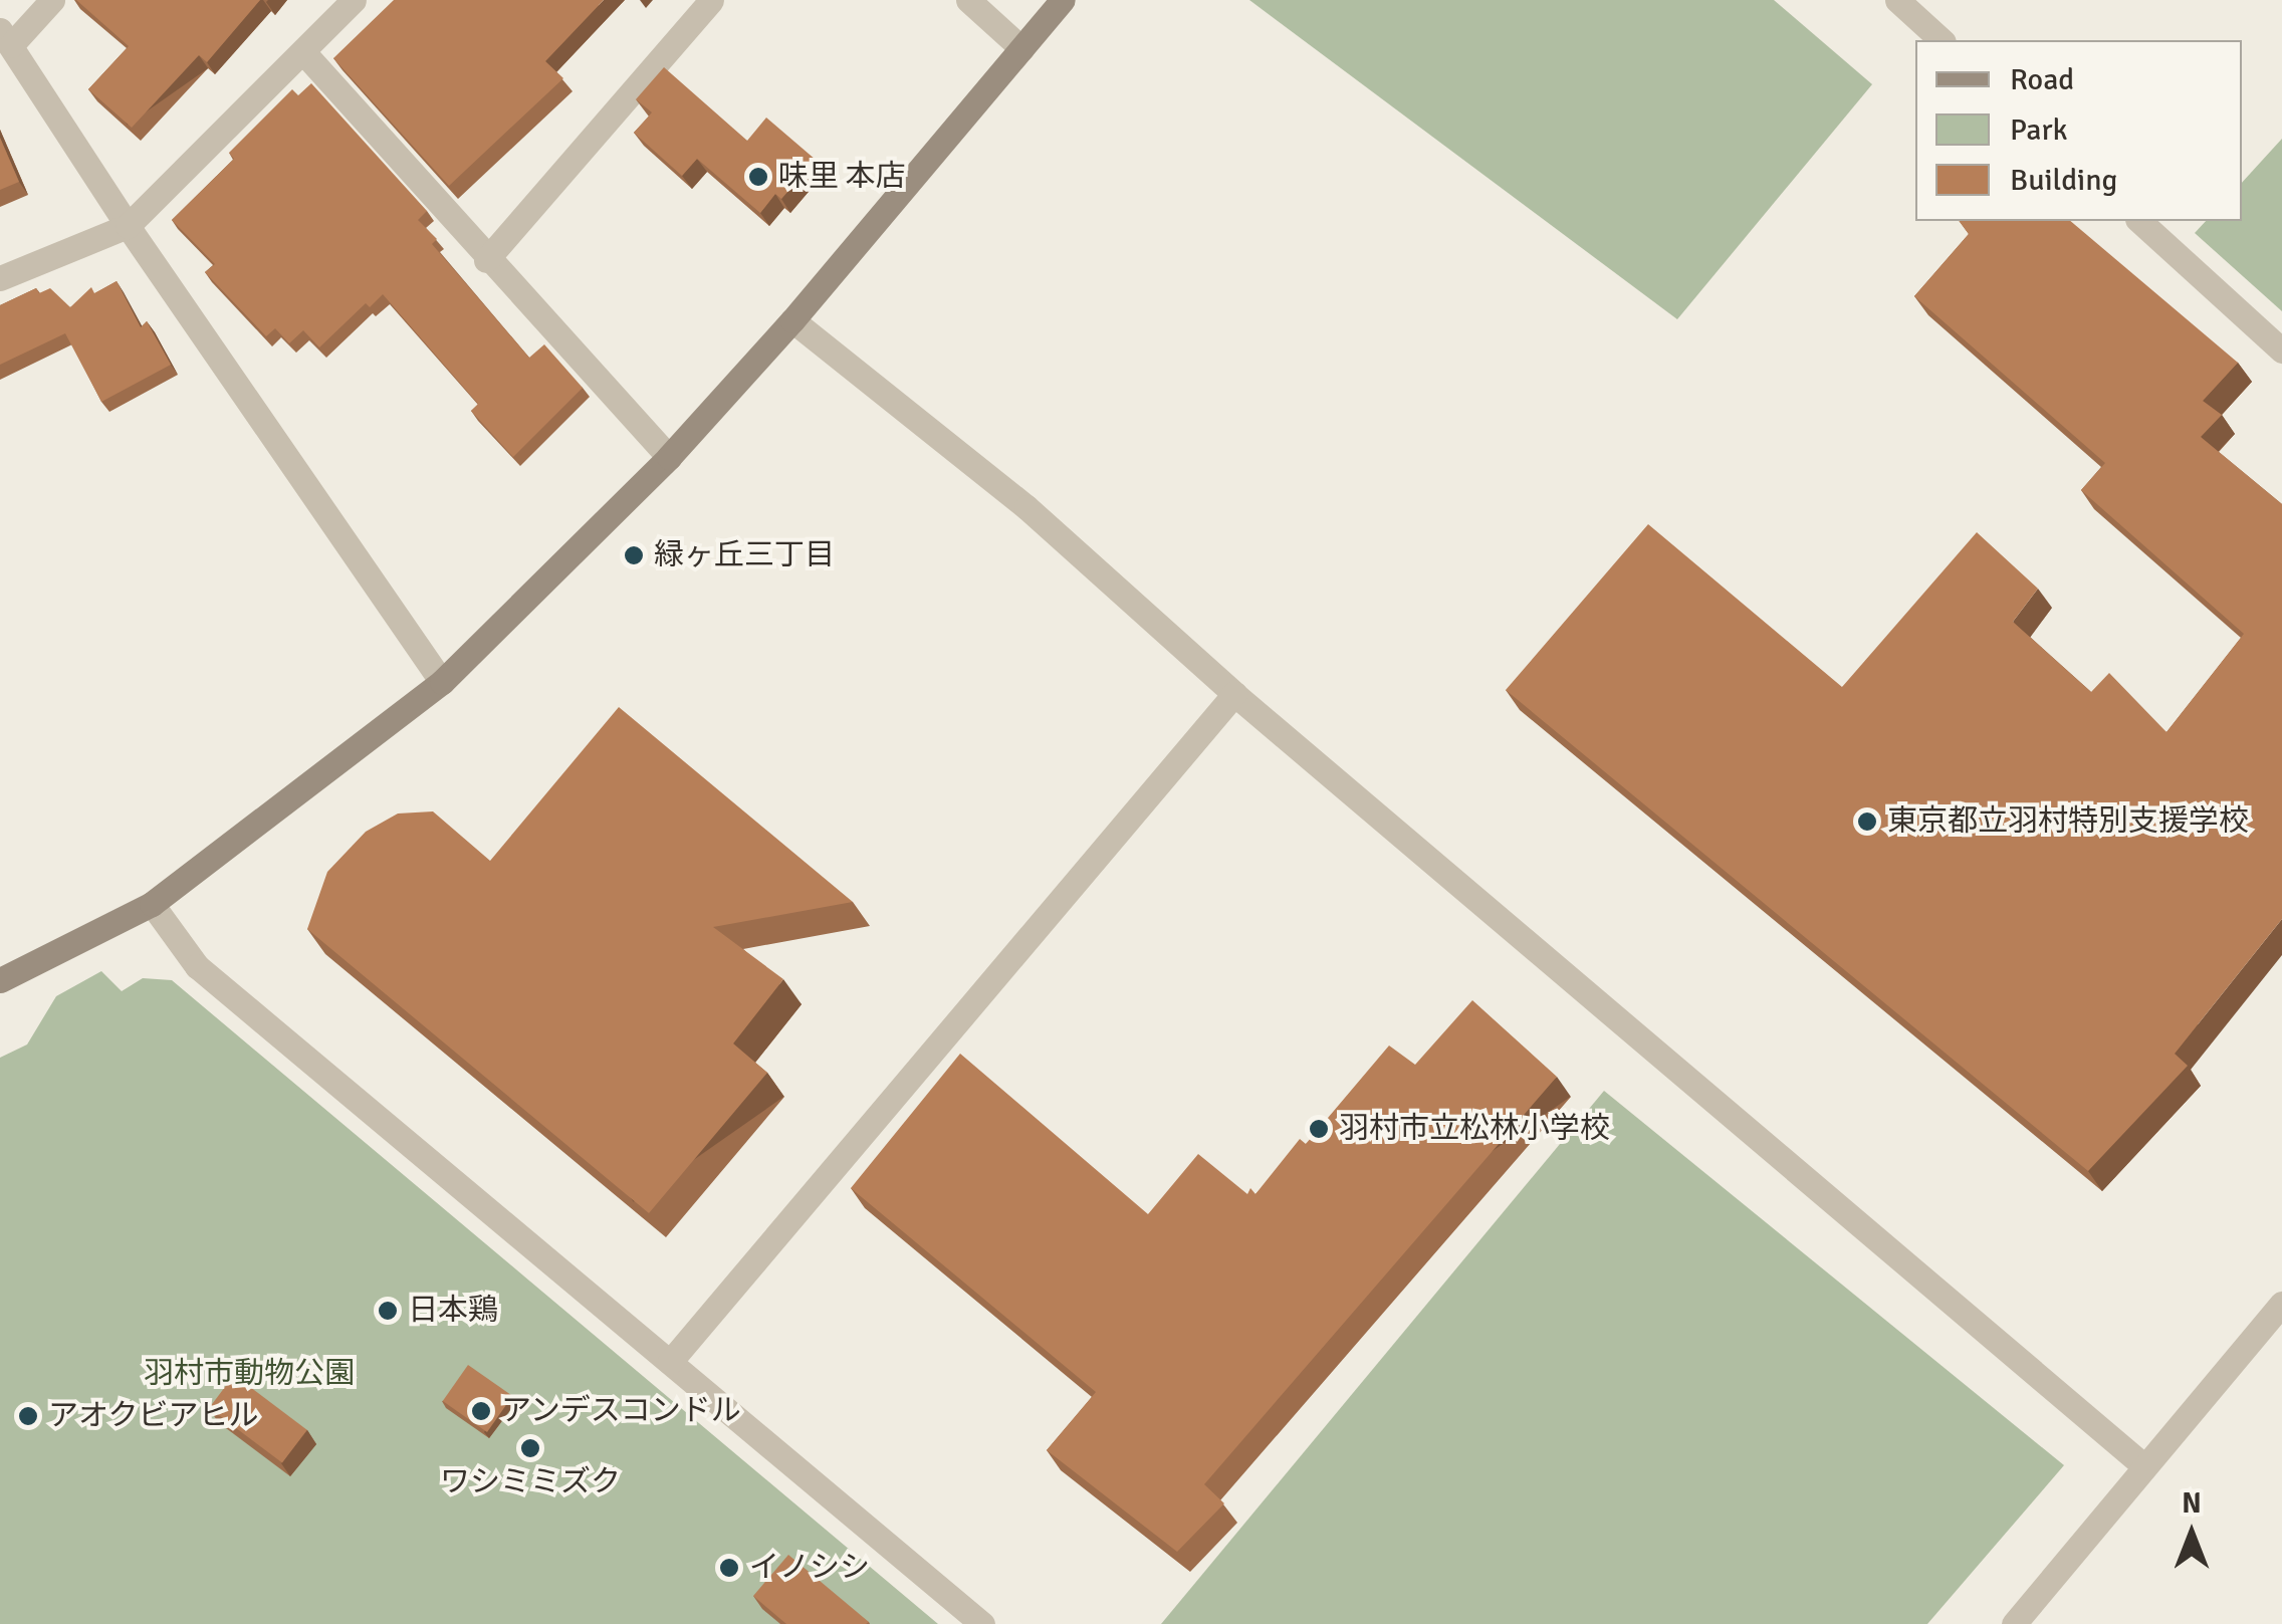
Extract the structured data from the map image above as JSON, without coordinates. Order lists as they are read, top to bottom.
{
  "parks": ["羽村市動物公園"],
  "places": [
    "味里 本店",
    "緑ヶ丘三丁目",
    "東京都立羽村特別支援学校",
    "羽村市立松林小学校",
    "日本鶏",
    "アンデスコンドル",
    "アオクビアヒル",
    "ワシミミズク",
    "イノシシ"
  ],
  "legend": ["Road", "Park", "Building"],
  "north": "top"
}
